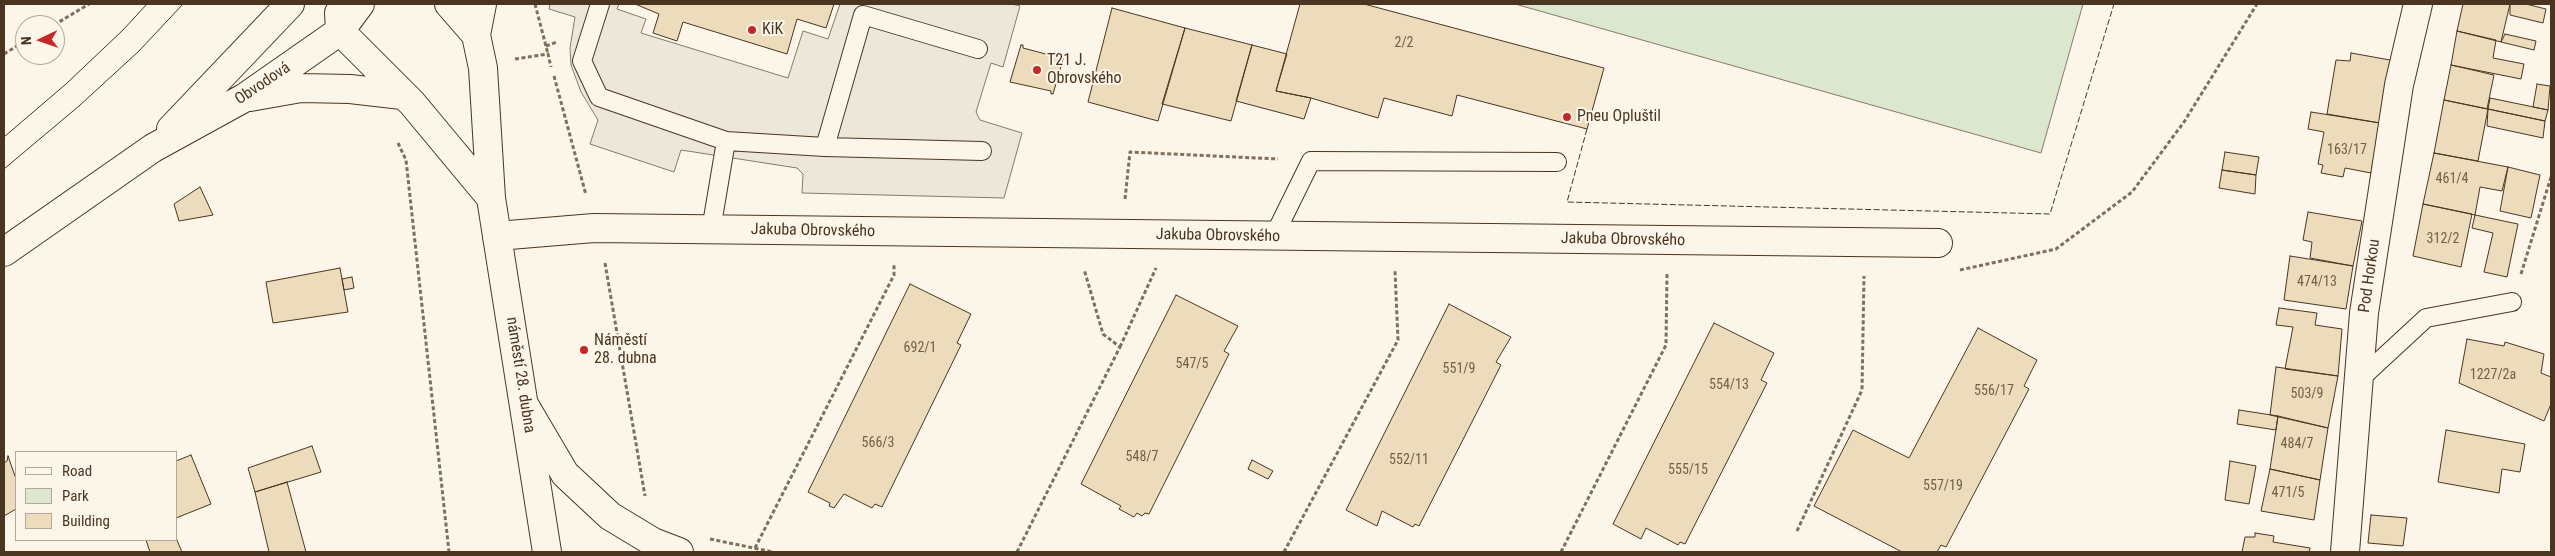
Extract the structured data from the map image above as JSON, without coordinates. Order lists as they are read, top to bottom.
{
  "streets": {
    "street": [
      "Obvodová",
      "Jakuba Obrovského",
      "Pod Horkou",
      "náměstí 28. dubna"
    ]
  },
  "crossings": [
    ["Jakuba Obrovského", "náměstí 28. dubna"]
  ],
  "places": [
    "KiK",
    "T21 J. Obrovského",
    "Pneu Opluštil",
    "Náměstí 28. dubna"
  ],
  "house_numbers": [
    "2/2",
    "163/17",
    "461/4",
    "312/2",
    "474/13",
    "692/1",
    "547/5",
    "551/9",
    "1227/2a",
    "554/13",
    "556/17",
    "503/9",
    "566/3",
    "484/7",
    "548/7",
    "552/11",
    "555/15",
    "557/19",
    "471/5"
  ],
  "legend": ["Road", "Park", "Building"],
  "north": "left"
}
